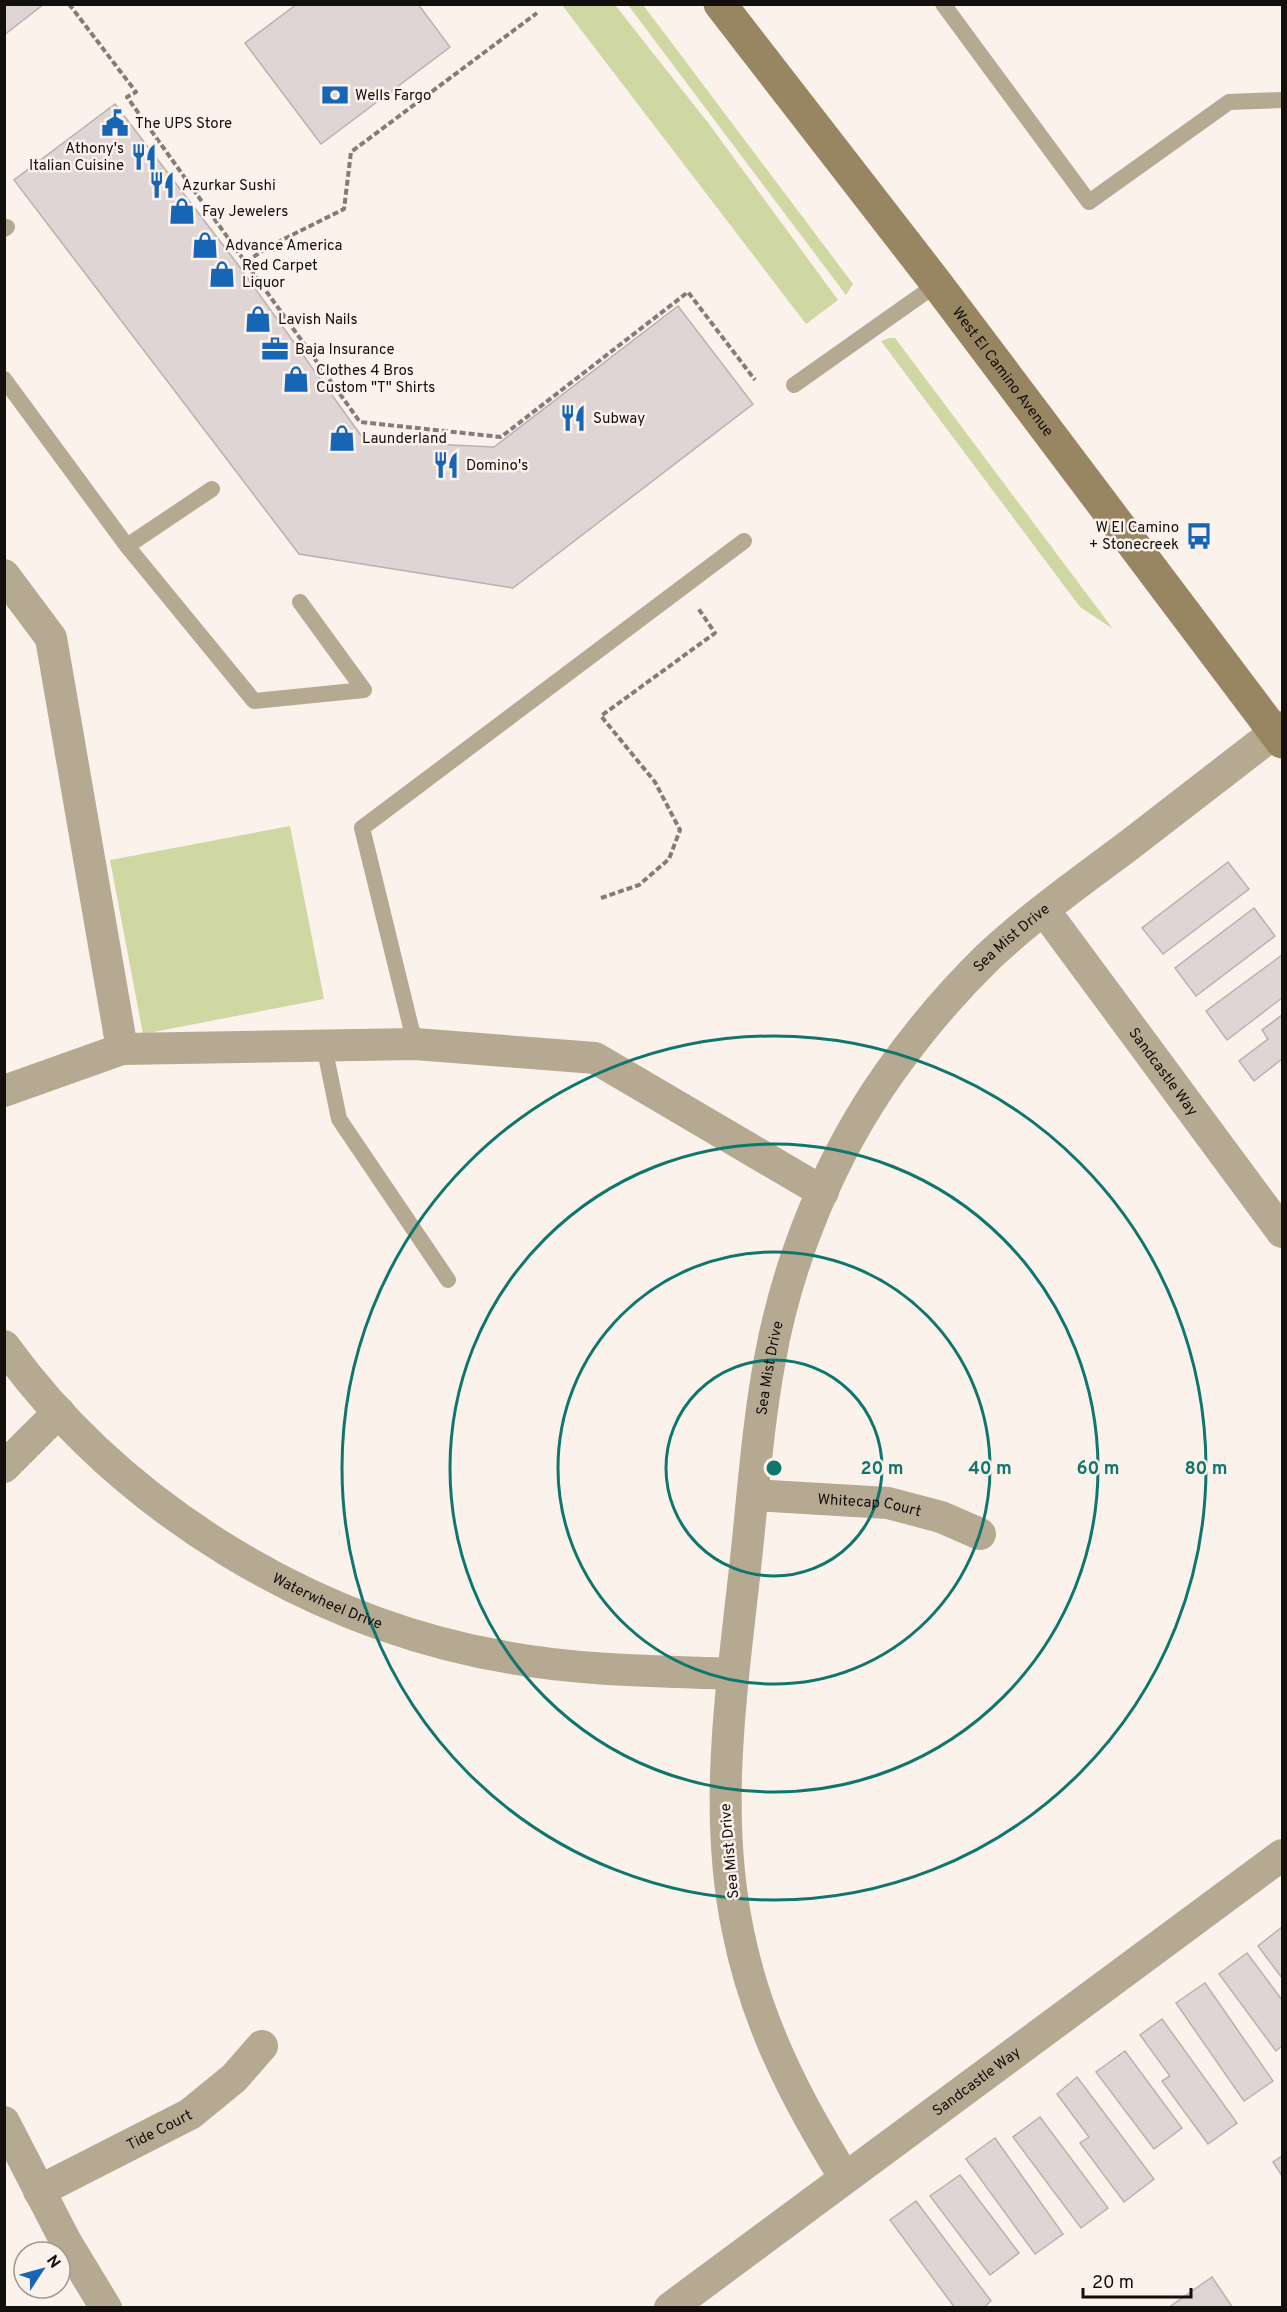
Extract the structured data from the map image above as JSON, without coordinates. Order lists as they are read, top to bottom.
{
  "streets": {
    "main road": ["West El Camino Avenue"],
    "street": [
      "Sea Mist Drive",
      "Sandcastle Way",
      "Whitecap Court",
      "Waterwheel Drive",
      "Tide Court"
    ]
  },
  "crossings": [
    ["West El Camino Avenue", "Sea Mist Drive"],
    ["Sea Mist Drive", "Sandcastle Way"],
    ["Sea Mist Drive", "Whitecap Court"],
    ["Sea Mist Drive", "Waterwheel Drive"]
  ],
  "places": {
    "bank": ["Wells Fargo"],
    "public building": ["The UPS Store"],
    "restaurant": [
      "Athony's Italian Cuisine",
      "Azurkar Sushi",
      "Subway",
      "Domino's"
    ],
    "shop": [
      "Fay Jewelers",
      "Advance America",
      "Red Carpet Liquor",
      "Lavish Nails",
      "Clothes 4 Bros Custom \"T\" Shirts",
      "Launderland"
    ],
    "office": ["Baja Insurance"],
    "bus stop": ["W El Camino + Stonecreek"]
  },
  "scale_bar": "20 m",
  "north": "top right",
  "rings": [
    "20 m",
    "40 m",
    "60 m",
    "80 m"
  ]
}
